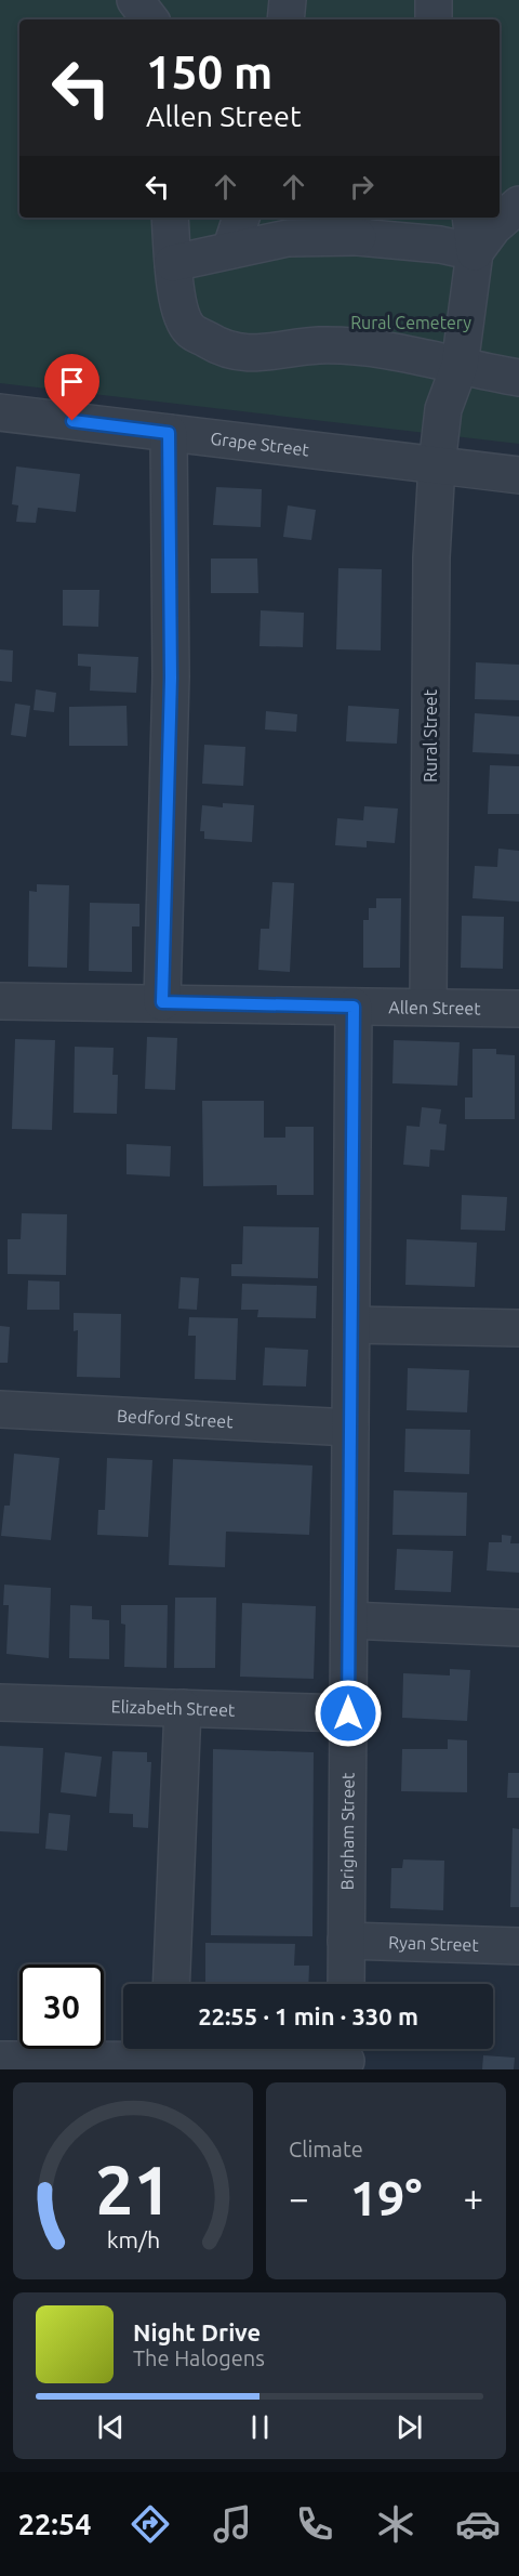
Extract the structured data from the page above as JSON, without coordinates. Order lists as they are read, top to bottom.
{
  "streets": {
    "street": [
      "Grape Street",
      "Rural Street",
      "Allen Street",
      "Bedford Street",
      "Elizabeth Street",
      "Brigham Street",
      "Ryan Street"
    ]
  },
  "crossings": [
    ["Grape Street", "Rural Street"],
    ["Rural Street", "Allen Street"],
    ["Allen Street", "Brigham Street"],
    ["Bedford Street", "Brigham Street"],
    ["Elizabeth Street", "Brigham Street"],
    ["Brigham Street", "Ryan Street"]
  ],
  "parks": ["Rural Cemetery"],
  "page": {
    "turn": ["150 m", "Allen Street"],
    "limit": "30",
    "trip": "22:55 · 1 min · 330 m",
    "tile": "Climate",
    "heat": ["−", "19°", "+"],
    "song": ["Night Drive", "The Halogens"],
    "tabs": "22:54",
    "gauge": ["21", "km/h"]
  }
}
